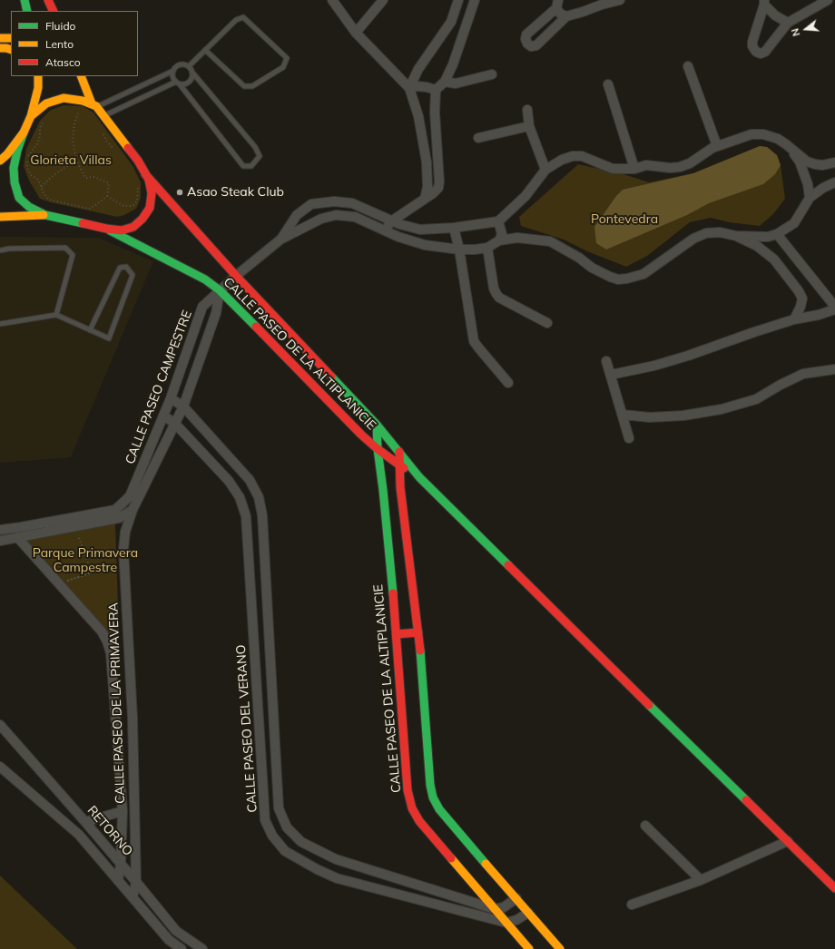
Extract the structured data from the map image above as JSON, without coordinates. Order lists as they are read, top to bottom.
{
  "streets": {
    "main road": ["CALLE PASEO DE LA ALTIPLANICIE"],
    "street": [
      "CALLE PASEO CAMPESTRE",
      "CALLE PASEO DE LA PRIMAVERA",
      "CALLE PASEO DEL VERANO",
      "RETORNO"
    ]
  },
  "crossings": [
    ["CALLE PASEO DE LA ALTIPLANICIE", "CALLE PASEO CAMPESTRE"],
    ["CALLE PASEO DE LA ALTIPLANICIE", "CALLE PASEO DEL VERANO"],
    ["CALLE PASEO CAMPESTRE", "CALLE PASEO DE LA PRIMAVERA"],
    ["CALLE PASEO CAMPESTRE", "CALLE PASEO DEL VERANO"],
    ["CALLE PASEO DE LA PRIMAVERA", "RETORNO"]
  ],
  "parks": ["Glorieta Villas", "Pontevedra", "Parque Primavera Campestre"],
  "places": ["Asao Steak Club"],
  "legend": ["Fluido", "Lento", "Atasco"],
  "north": "left"
}
